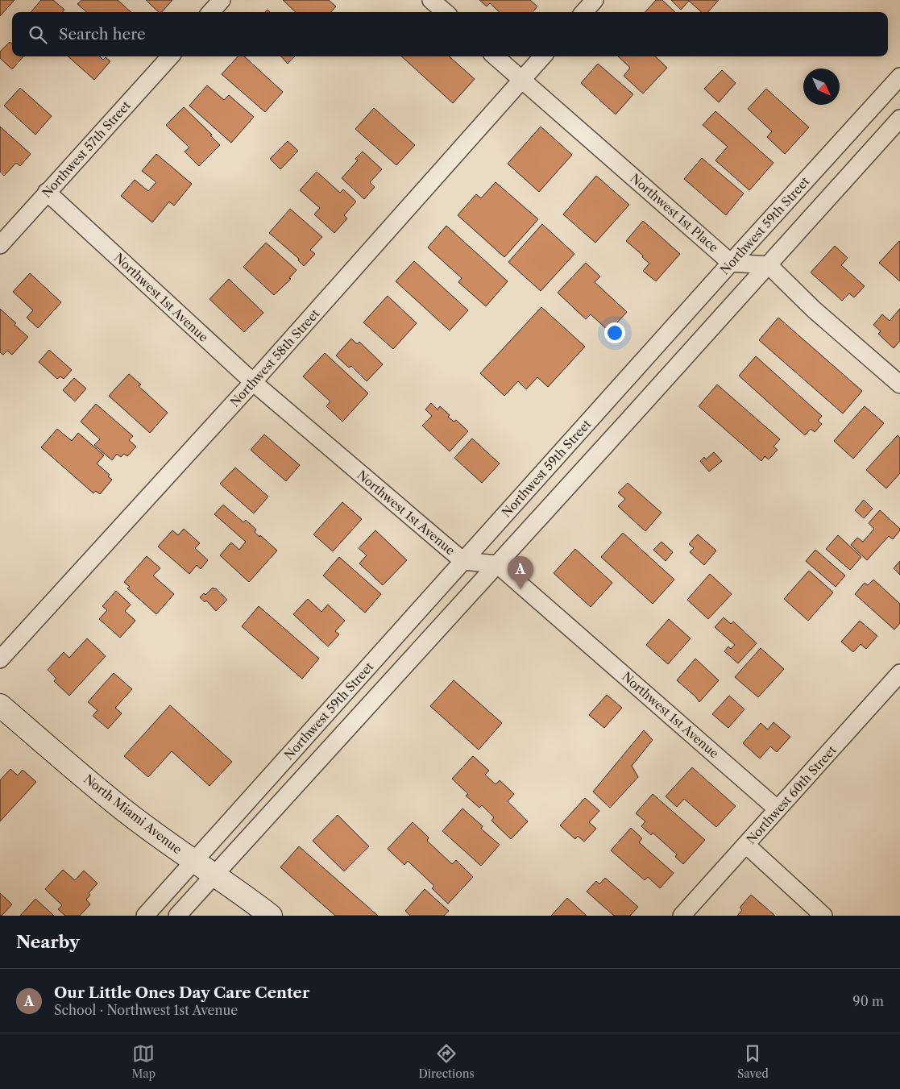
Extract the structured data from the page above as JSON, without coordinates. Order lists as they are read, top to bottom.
{
  "streets": {
    "main road": ["North Miami Avenue"],
    "street": [
      "Northwest 57th Street",
      "Northwest 1st Place",
      "Northwest 59th Street",
      "Northwest 1st Avenue",
      "Northwest 58th Street",
      "Northwest 60th Street"
    ]
  },
  "crossings": [
    ["Northwest 57th Street", "Northwest 1st Avenue"],
    ["Northwest 1st Place", "Northwest 59th Street"],
    ["Northwest 1st Place", "Northwest 58th Street"],
    ["Northwest 59th Street", "Northwest 1st Avenue"],
    ["Northwest 59th Street", "North Miami Avenue"],
    ["Northwest 1st Avenue", "Northwest 58th Street"],
    ["Northwest 1st Avenue", "Northwest 60th Street"]
  ],
  "north": "bottom right",
  "page": {
    "search": "Search here",
    "pins": "A",
    "heading": "Nearby",
    "list": [
      {
        "mark": "A",
        "name": "Our Little Ones Day Care Center",
        "note": "School · Northwest 1st Avenue",
        "value": "90 m"
      }
    ],
    "nav": ["Map", "Directions", "Saved"]
  }
}
